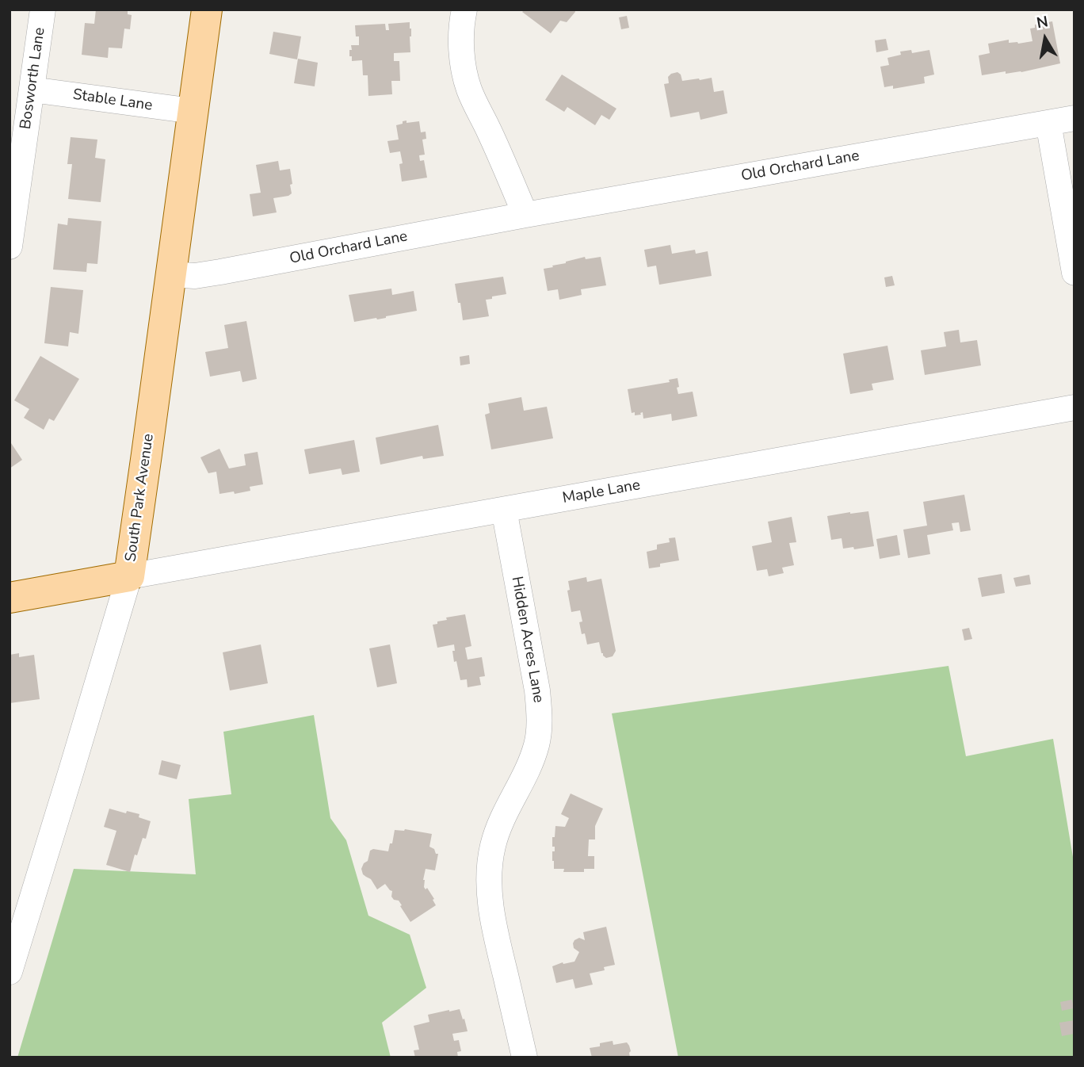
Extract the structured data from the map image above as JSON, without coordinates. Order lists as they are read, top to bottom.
{
  "streets": {
    "main road": ["South Park Avenue"],
    "street": [
      "Bosworth Lane",
      "Stable Lane",
      "Old Orchard Lane",
      "Maple Lane",
      "Hidden Acres Lane"
    ]
  },
  "crossings": [
    ["Bosworth Lane", "Stable Lane"],
    ["Stable Lane", "South Park Avenue"],
    ["Old Orchard Lane", "South Park Avenue"],
    ["Maple Lane", "South Park Avenue"],
    ["Maple Lane", "Hidden Acres Lane"]
  ],
  "north": "top"
}
